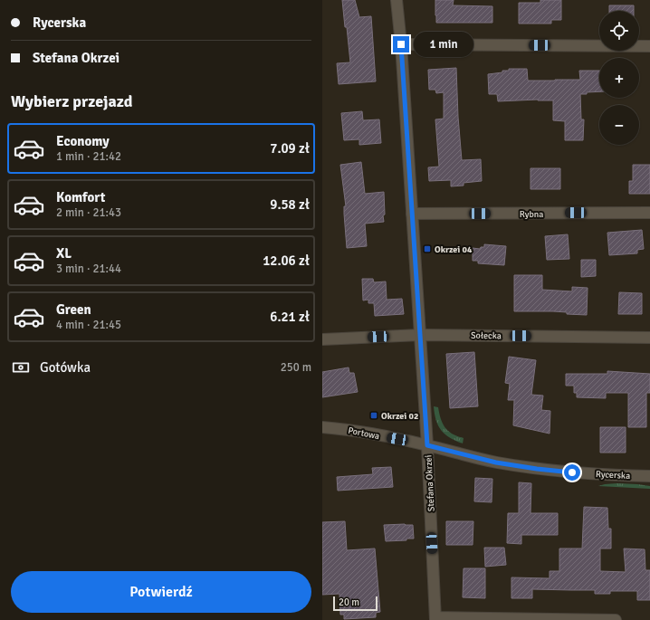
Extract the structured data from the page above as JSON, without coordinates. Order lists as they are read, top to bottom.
{
  "streets": {
    "street": [
      "Rybna",
      "Sołecka",
      "Portowa",
      "Rycerska",
      "Stefana Okrzei"
    ]
  },
  "crossings": [
    ["Rybna", "Stefana Okrzei"],
    ["Sołecka", "Stefana Okrzei"],
    ["Portowa", "Rycerska"],
    ["Portowa", "Stefana Okrzei"],
    ["Rycerska", "Stefana Okrzei"]
  ],
  "places": {
    "transit": ["Okrzei 04", "Okrzei 02"]
  },
  "scale_bar": "20 m",
  "page": {
    "banner": ["Rycerska", "Stefana Okrzei"],
    "map_buttons": ["+", "−"],
    "bubble": "1 min",
    "heading": "Wybierz przejazd",
    "list": [
      {
        "name": "Economy",
        "note": "1 min · 21:42",
        "value": "7.09 zł"
      },
      {
        "name": "Komfort",
        "note": "2 min · 21:43",
        "value": "9.58 zł"
      },
      {
        "name": "XL",
        "note": "3 min · 21:44",
        "value": "12.06 zł"
      },
      {
        "name": "Green",
        "note": "4 min · 21:45",
        "value": "6.21 zł"
      }
    ],
    "pay": ["Gotówka", "250 m"],
    "buttons": "Potwierdź",
    "scale": "20 m"
  }
}
